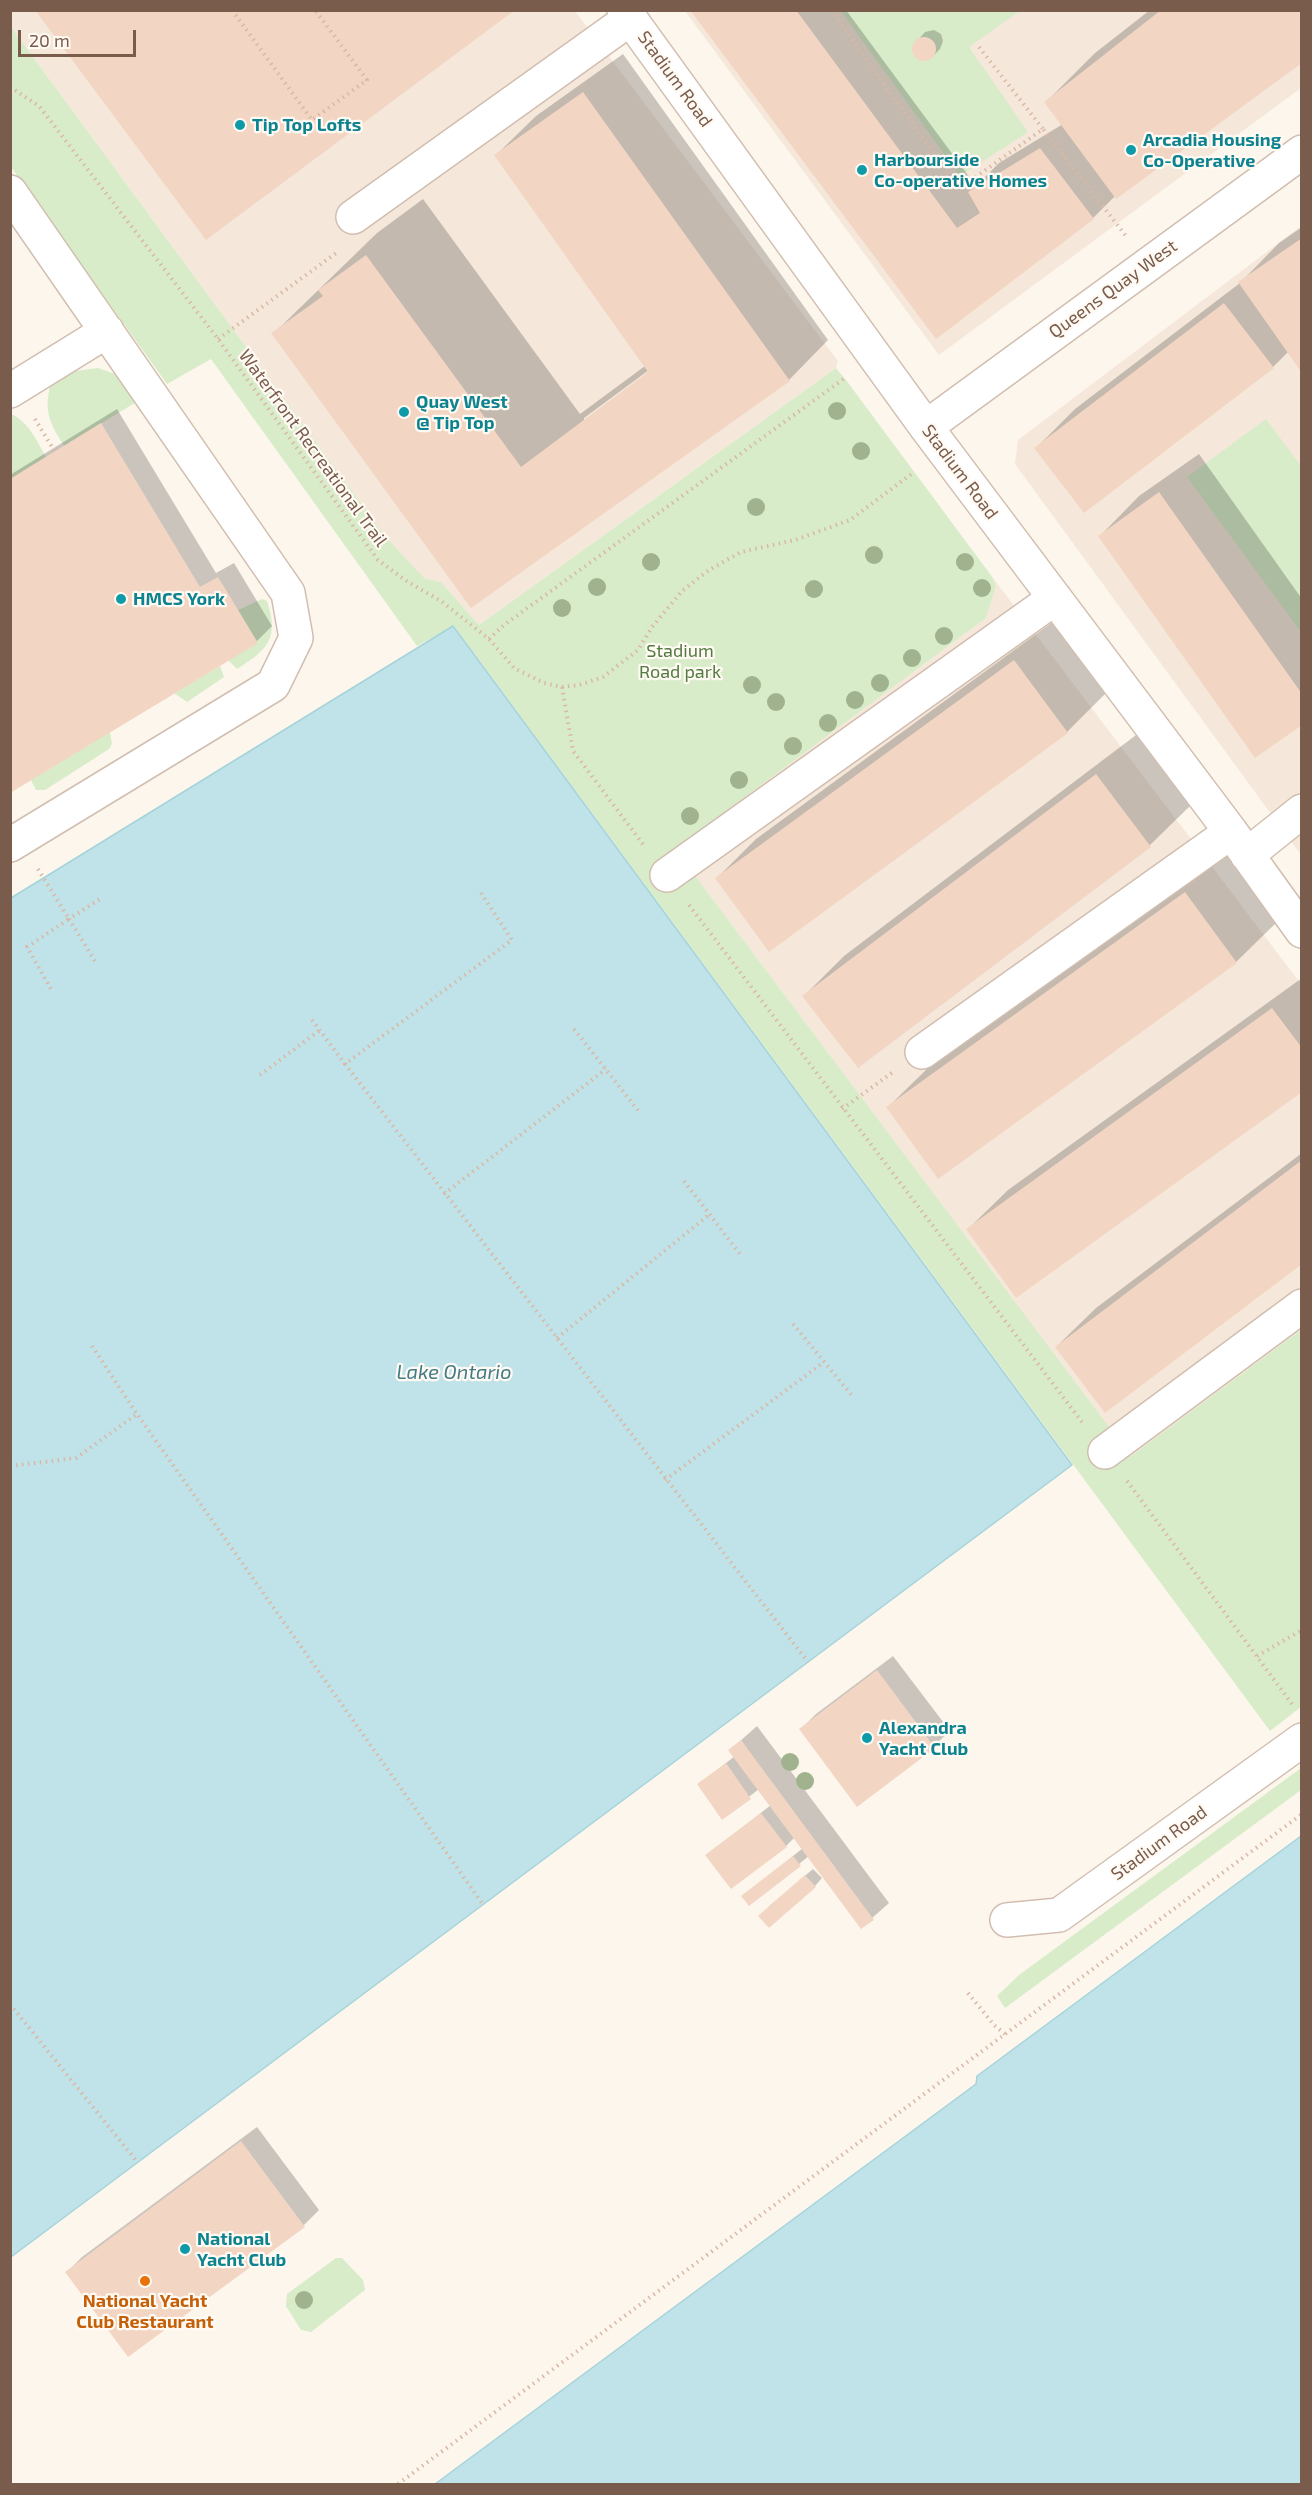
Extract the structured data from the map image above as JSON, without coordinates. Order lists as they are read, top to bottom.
{
  "streets": {
    "street": ["Stadium Road", "Queens Quay West"],
    "path": ["Waterfront Recreational Trail"]
  },
  "crossings": [
    ["Stadium Road", "Queens Quay West"]
  ],
  "water": ["Lake Ontario"],
  "parks": ["Stadium Road park"],
  "places": [
    "Tip Top Lofts",
    "Arcadia Housing Co-Operative",
    "Harbourside Co-operative Homes",
    "Quay West @ Tip Top",
    "HMCS York",
    "Alexandra Yacht Club",
    "National Yacht Club",
    "National Yacht Club Restaurant"
  ],
  "scale_bar": "20 m"
}
